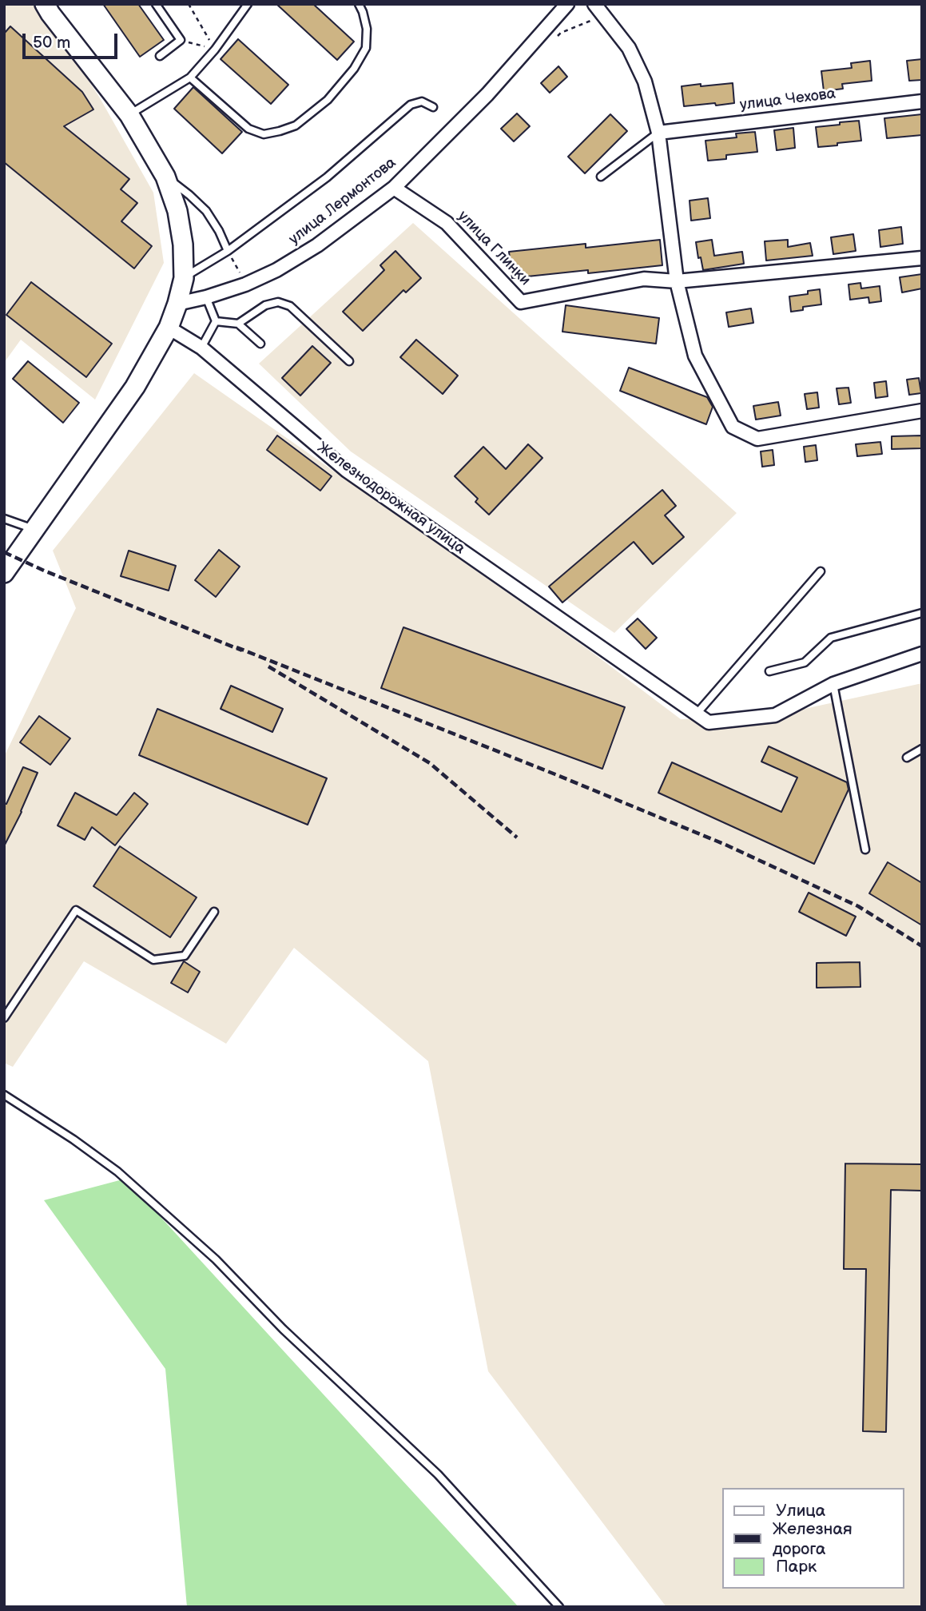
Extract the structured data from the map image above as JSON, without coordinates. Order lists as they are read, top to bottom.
{
  "streets": {
    "street": [
      "улица Чехова",
      "улица Лермонтова",
      "улица Глинки",
      "Железнодорожная улица"
    ]
  },
  "crossings": [
    ["улица Лермонтова", "улица Глинки"]
  ],
  "legend": ["Улица", "Железная дорога", "Парк"],
  "scale_bar": "50 m"
}
